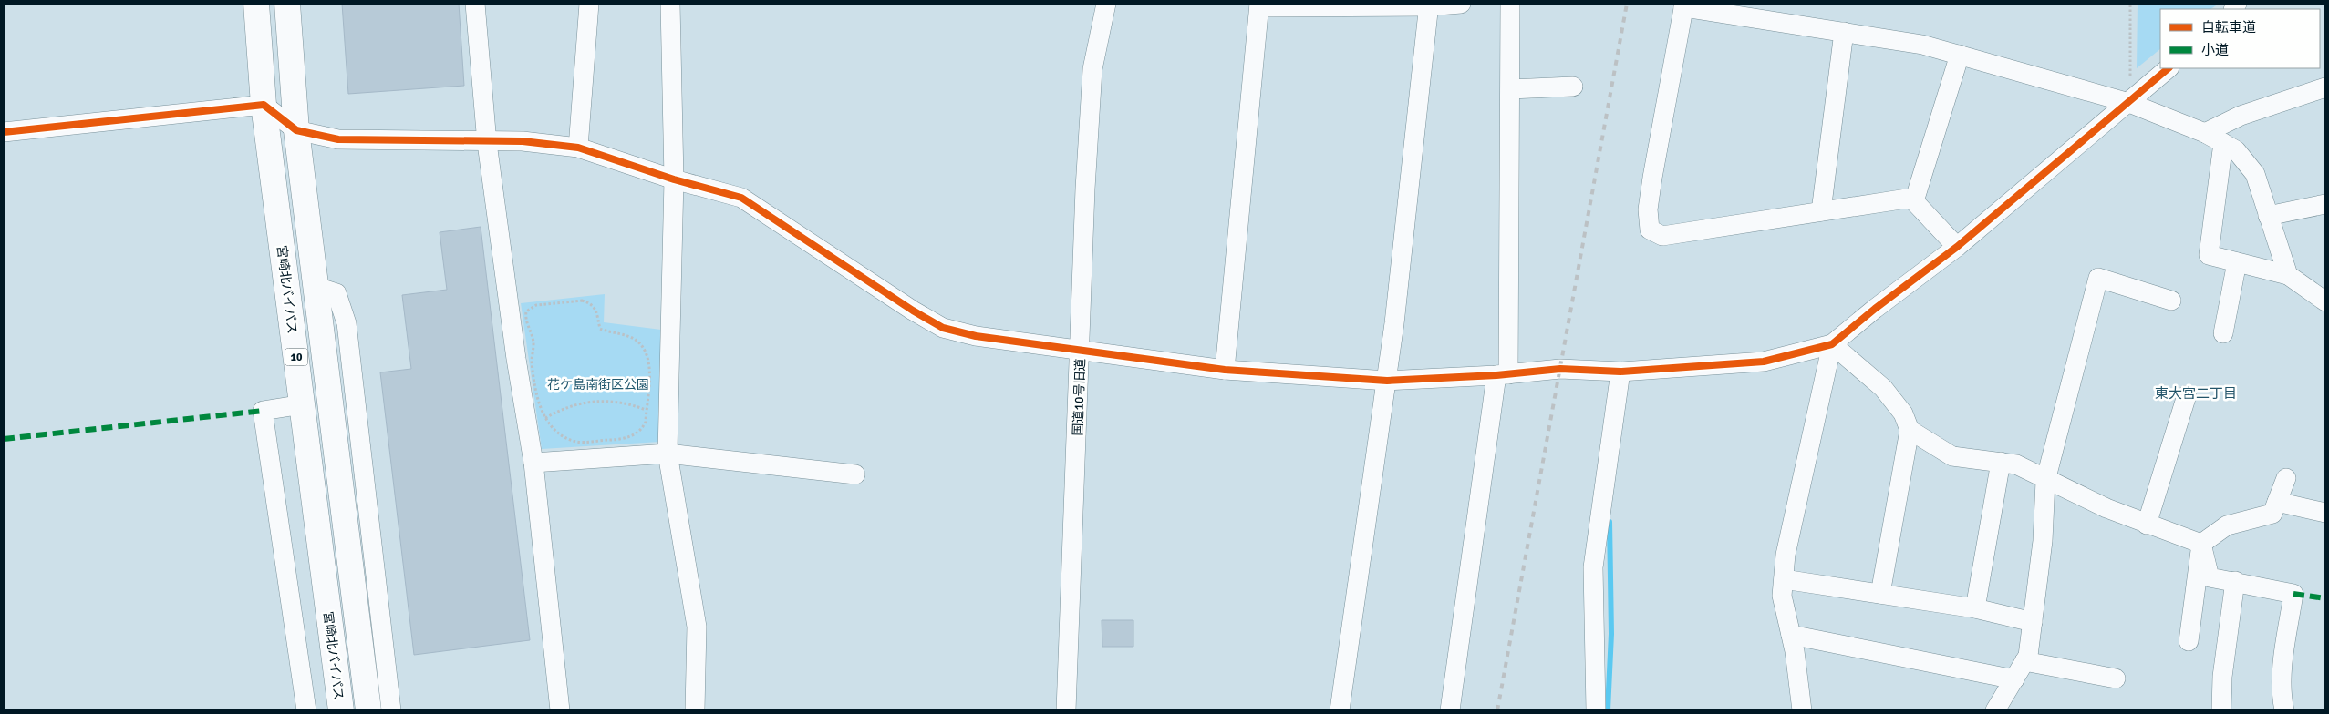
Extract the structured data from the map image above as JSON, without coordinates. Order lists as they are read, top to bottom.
{
  "streets": {
    "highway": ["宮崎北バイパス", "10"],
    "street": ["国道10号旧道"]
  },
  "districts": ["東大宮二丁目"],
  "parks": ["花ケ島南街区公園"],
  "legend": ["自転車道", "小道"]
}
